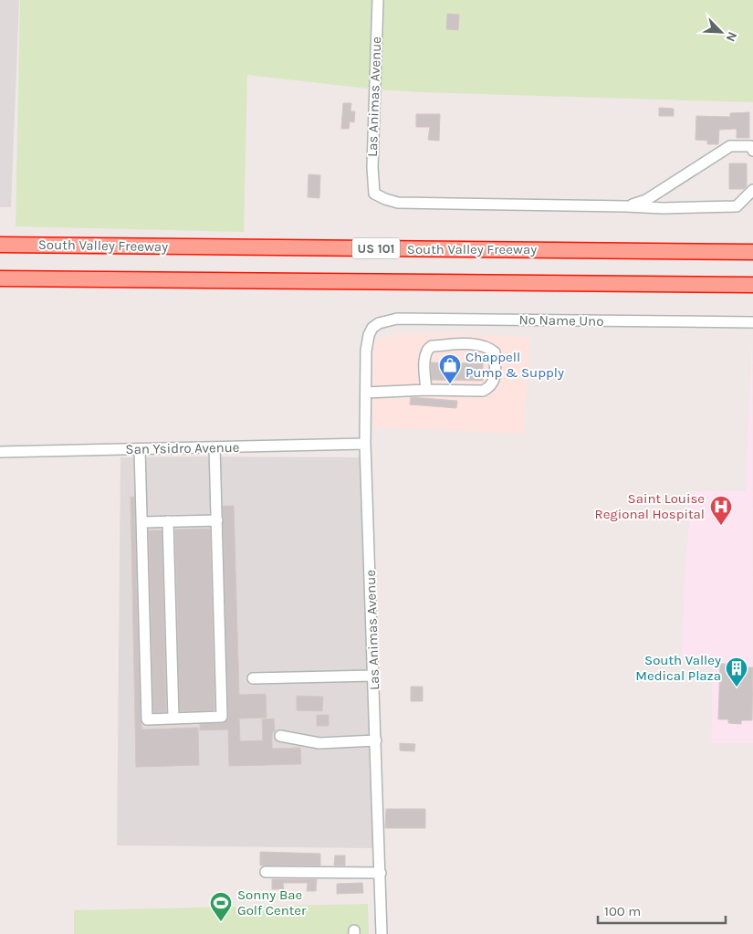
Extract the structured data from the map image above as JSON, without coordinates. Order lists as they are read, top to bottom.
{
  "streets": {
    "highway": ["South Valley Freeway", "US 101"],
    "street": ["Las Animas Avenue", "No Name Uno", "San Ysidro Avenue"]
  },
  "crossings": [
    ["Las Animas Avenue", "No Name Uno"],
    ["Las Animas Avenue", "San Ysidro Avenue"]
  ],
  "places": {
    "shop": ["Chappell Pump & Supply"],
    "hospital": ["Saint Louise Regional Hospital"],
    "building": ["South Valley Medical Plaza"],
    "sports": ["Sonny Bae Golf Center"]
  },
  "scale_bar": "100 m",
  "north": "bottom right"
}
